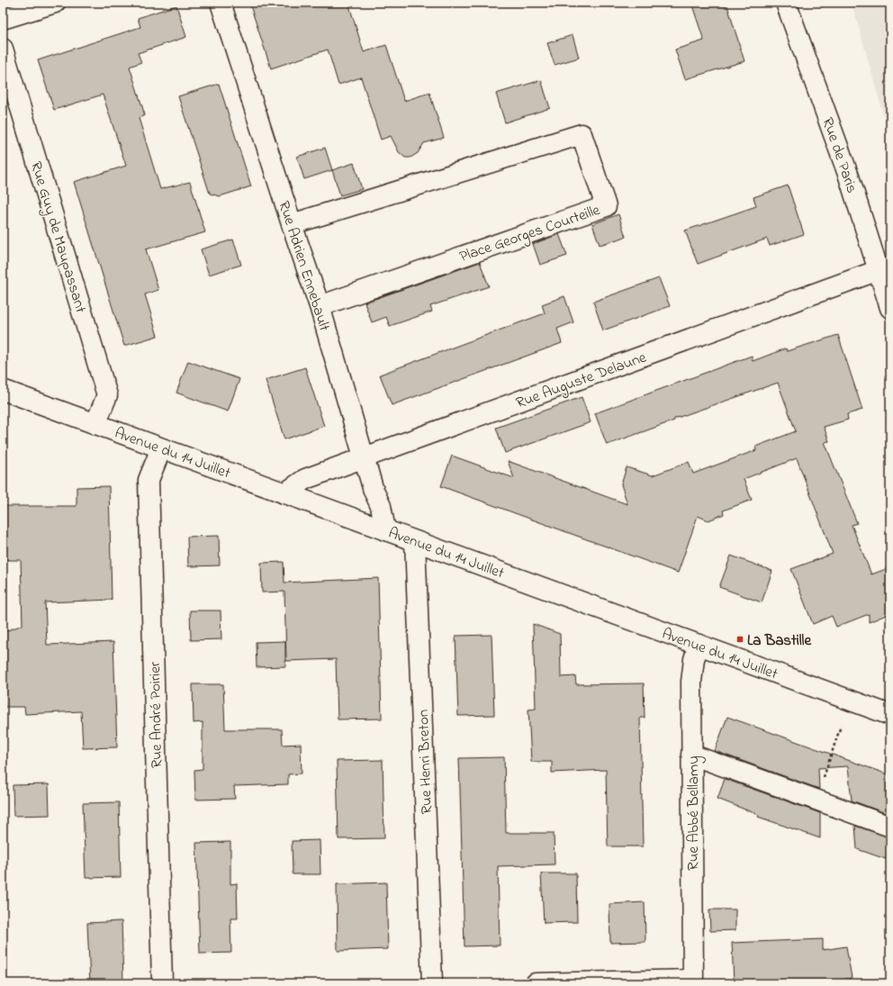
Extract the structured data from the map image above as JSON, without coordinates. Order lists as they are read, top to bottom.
{
  "streets": {
    "street": [
      "Rue de Paris",
      "Place Georges Courteille",
      "Rue Guy de Maupassant",
      "Rue Adrien Ennebault",
      "Rue Auguste Delaune",
      "Avenue du 14 Juillet",
      "Rue André Poirier",
      "Rue Henri Breton",
      "Rue Abbé Bellamy"
    ]
  },
  "crossings": [
    ["Rue de Paris", "Rue Auguste Delaune"],
    ["Place Georges Courteille", "Rue Adrien Ennebault"],
    ["Rue Guy de Maupassant", "Avenue du 14 Juillet"],
    ["Rue Adrien Ennebault", "Rue Auguste Delaune"],
    ["Rue Adrien Ennebault", "Avenue du 14 Juillet"],
    ["Rue Auguste Delaune", "Avenue du 14 Juillet"],
    ["Avenue du 14 Juillet", "Rue André Poirier"],
    ["Avenue du 14 Juillet", "Rue Henri Breton"],
    ["Avenue du 14 Juillet", "Rue Abbé Bellamy"]
  ],
  "places": {
    "transit": ["La Bastille"]
  }
}
